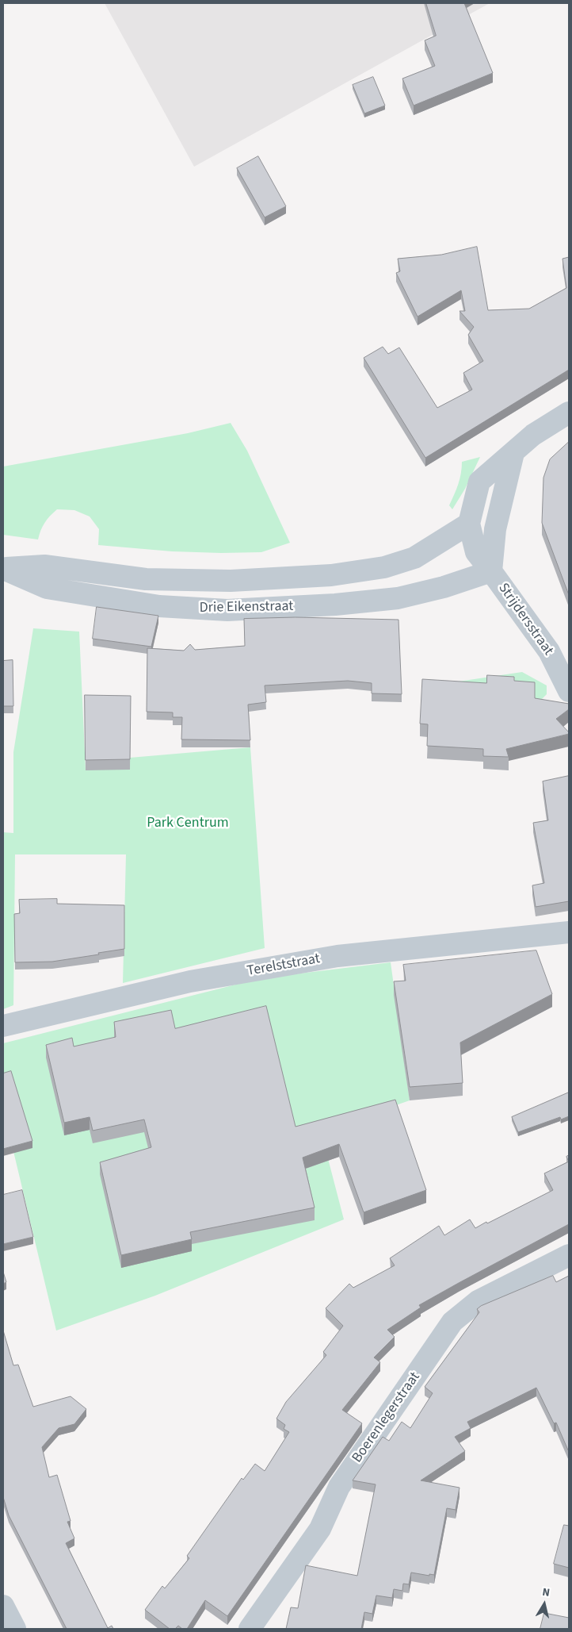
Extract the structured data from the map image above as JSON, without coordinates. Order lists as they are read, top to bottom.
{
  "streets": {
    "street": [
      "Drie Eikenstraat",
      "Strijdersstraat",
      "Terelststraat",
      "Boerenlegerstraat"
    ]
  },
  "crossings": [
    ["Drie Eikenstraat", "Strijdersstraat"]
  ],
  "parks": ["Park Centrum"],
  "north": "top"
}
